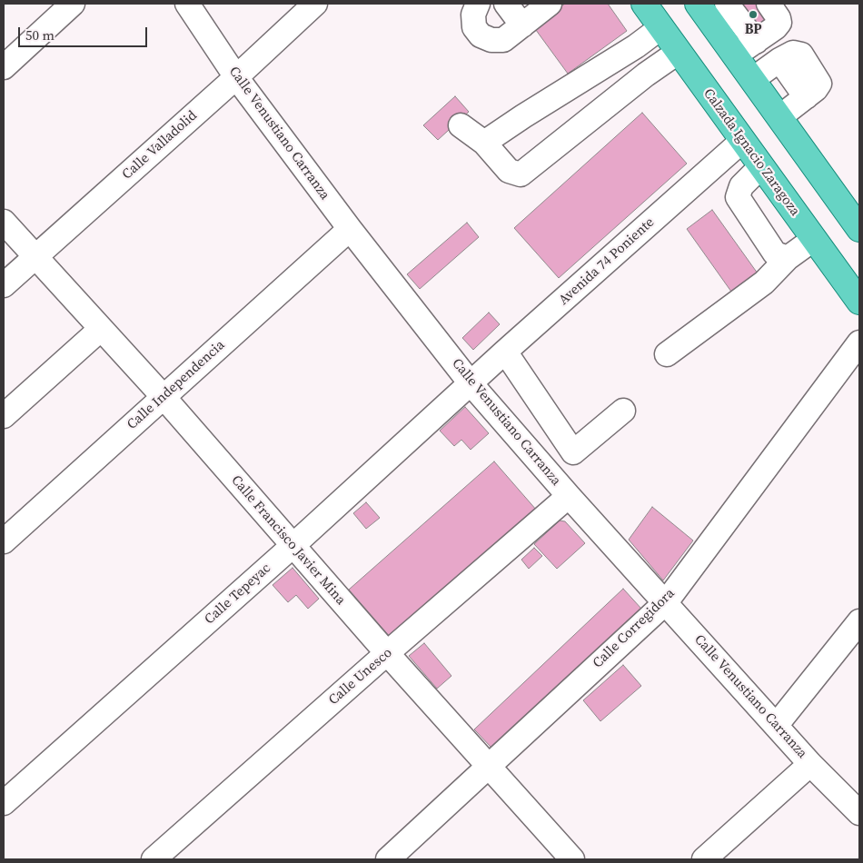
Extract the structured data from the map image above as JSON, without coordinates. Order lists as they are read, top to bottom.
{
  "streets": {
    "main road": ["Calzada Ignacio Zaragoza"],
    "street": [
      "Calle Venustiano Carranza",
      "Calle Valladolid",
      "Avenida 74 Poniente",
      "Calle Independencia",
      "Calle Francisco Javier Mina",
      "Calle Tepeyac",
      "Calle Corregidora",
      "Calle Unesco"
    ]
  },
  "crossings": [
    ["Calle Venustiano Carranza", "Calle Valladolid"],
    ["Calle Venustiano Carranza", "Avenida 74 Poniente"],
    ["Calle Venustiano Carranza", "Calle Independencia"],
    ["Calle Venustiano Carranza", "Calle Tepeyac"],
    ["Calle Venustiano Carranza", "Calle Corregidora"],
    ["Calle Venustiano Carranza", "Calle Unesco"],
    ["Calle Valladolid", "Calle Francisco Javier Mina"],
    ["Calzada Ignacio Zaragoza", "Avenida 74 Poniente"],
    ["Avenida 74 Poniente", "Calle Tepeyac"],
    ["Calle Independencia", "Calle Francisco Javier Mina"],
    ["Calle Francisco Javier Mina", "Calle Tepeyac"],
    ["Calle Francisco Javier Mina", "Calle Corregidora"],
    ["Calle Francisco Javier Mina", "Calle Unesco"]
  ],
  "places": ["BP"],
  "scale_bar": "50 m"
}
